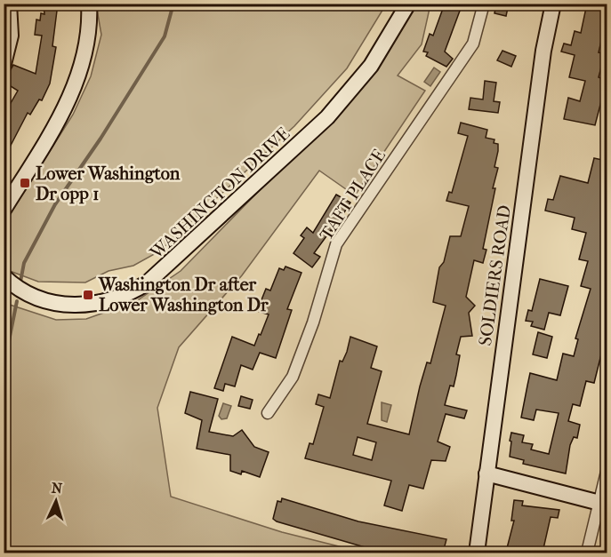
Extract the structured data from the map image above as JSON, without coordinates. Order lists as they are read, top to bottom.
{
  "streets": {
    "street": ["WASHINGTON DRIVE", "TAFT PLACE", "SOLDIERS ROAD"]
  },
  "places": {
    "transit": ["Lower Washington Dr opp 1", "Washington Dr after Lower Washington Dr"]
  },
  "north": "top"
}
